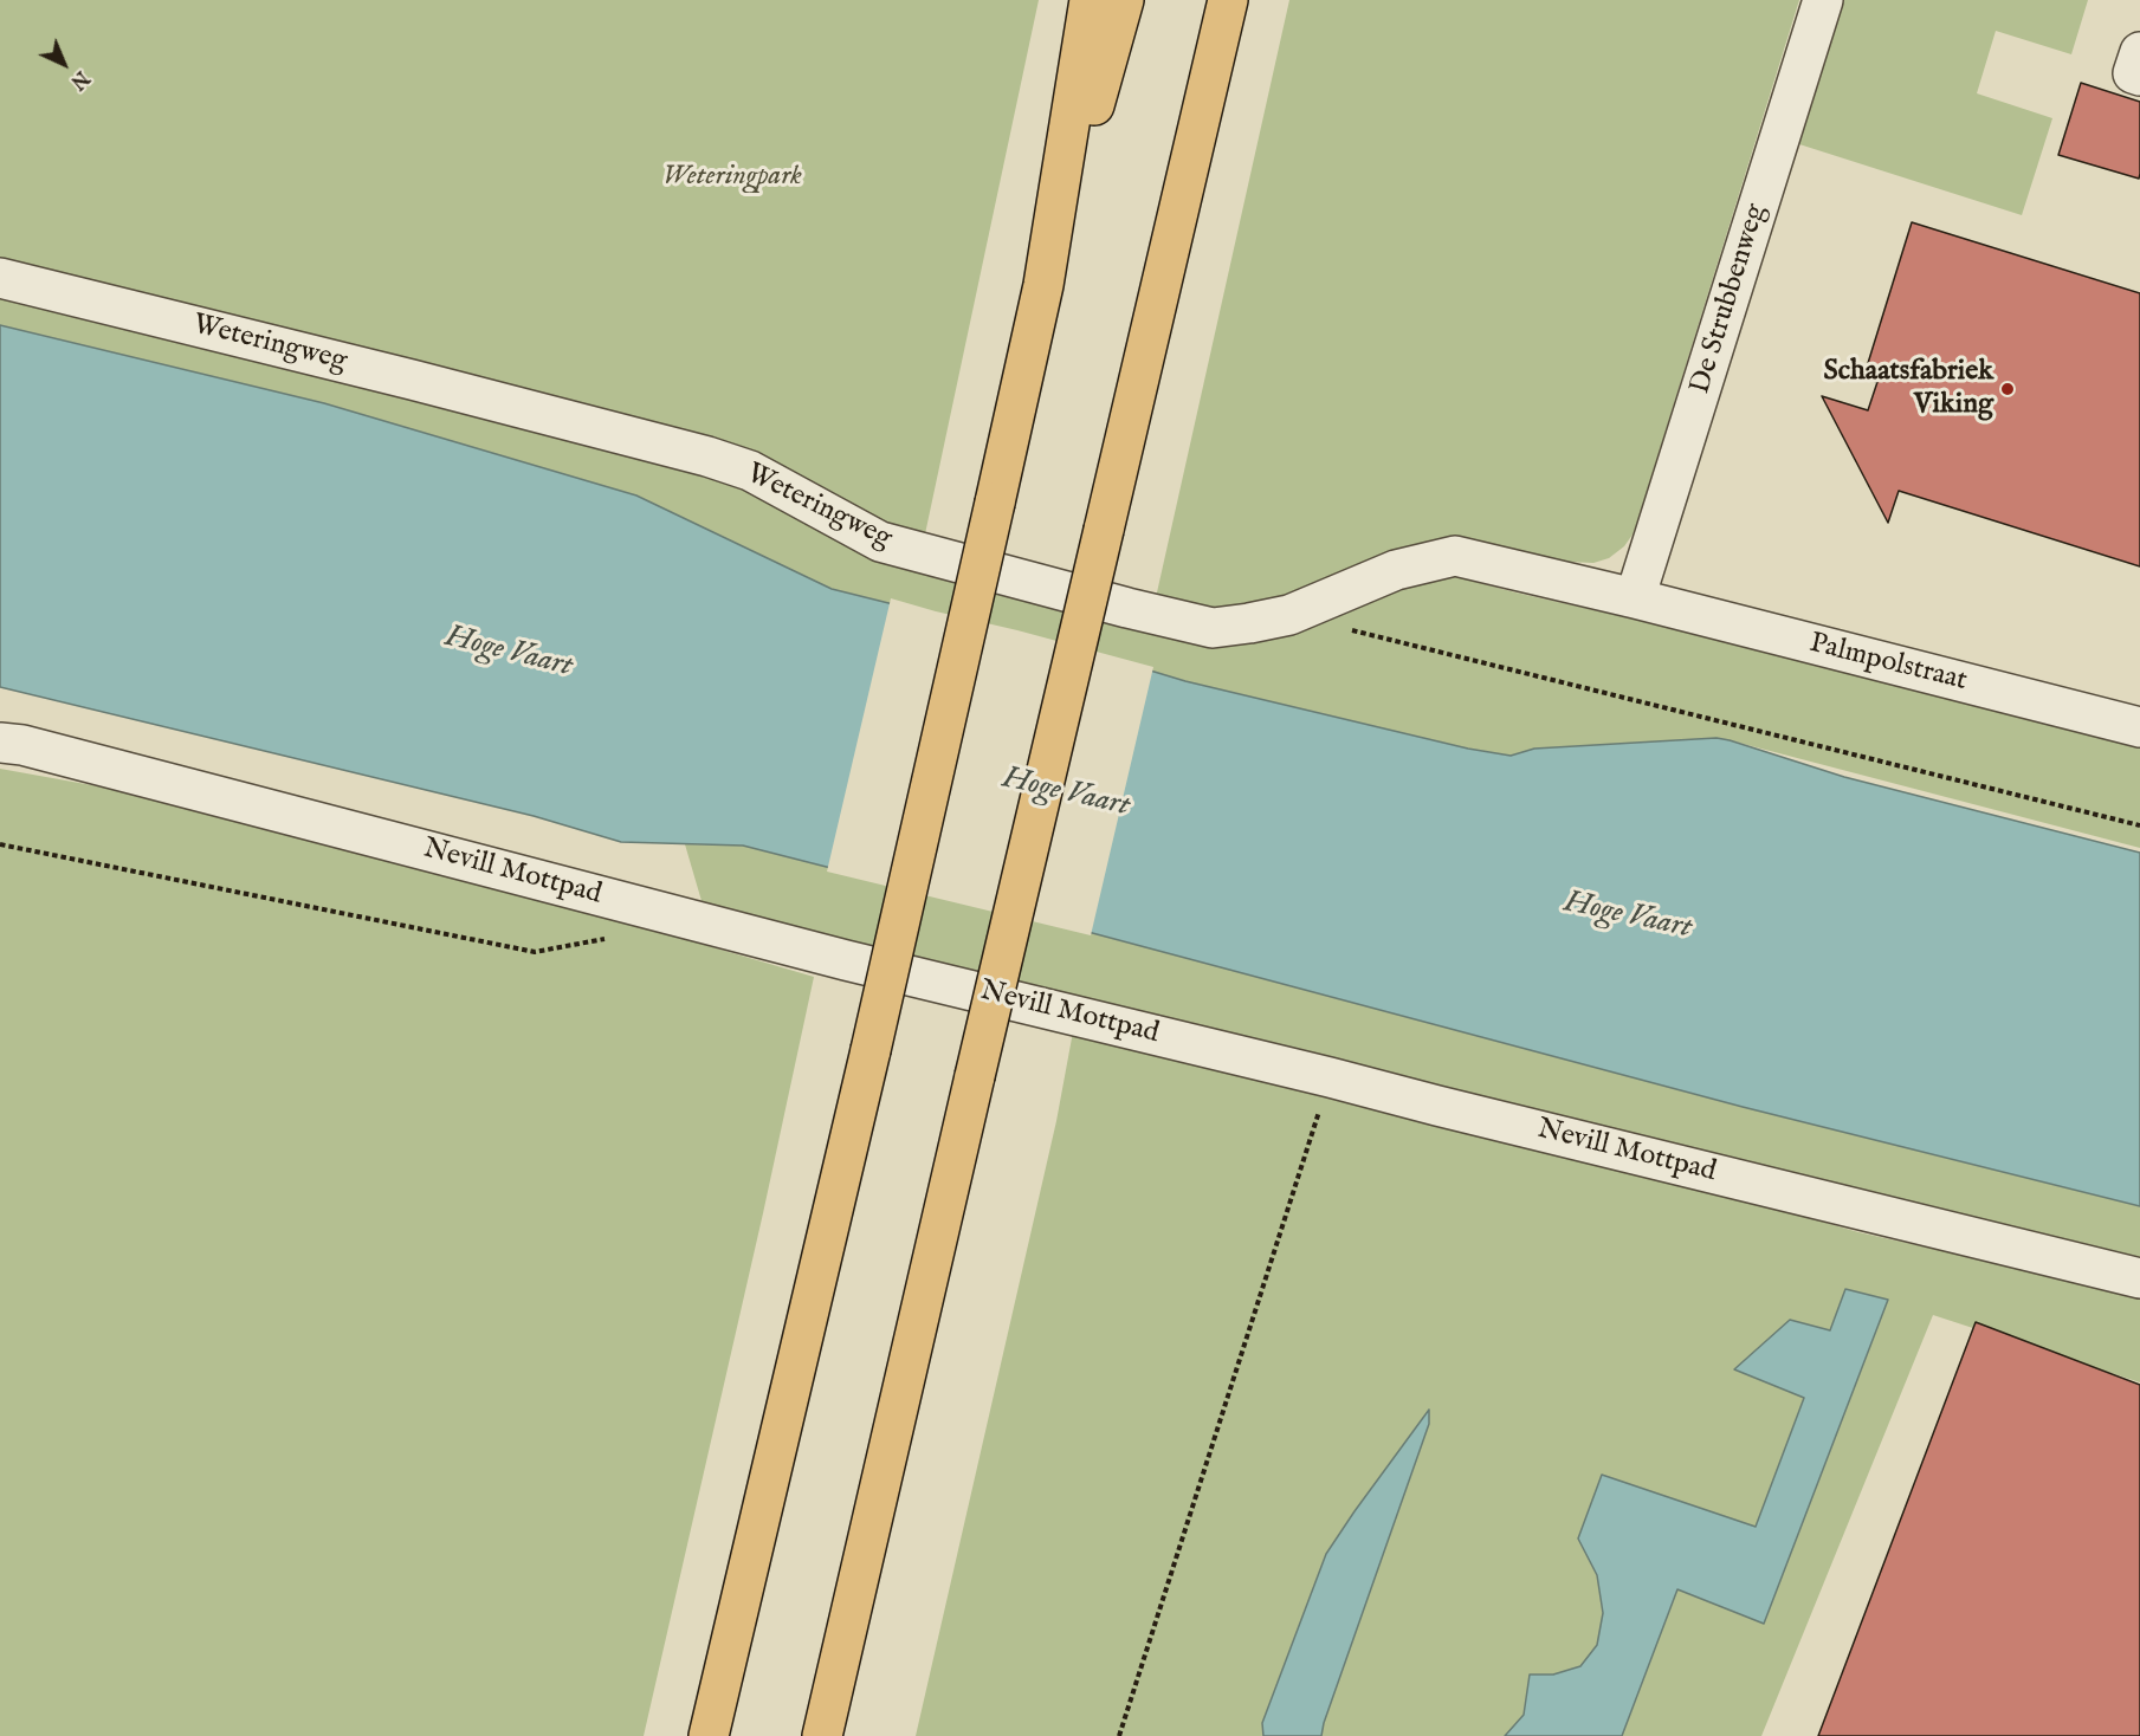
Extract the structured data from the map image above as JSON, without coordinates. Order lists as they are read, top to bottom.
{
  "streets": {
    "street": [
      "De Strubbenweg",
      "Weteringweg",
      "Palmpolstraat",
      "Nevill Mottpad"
    ]
  },
  "crossings": [
    ["De Strubbenweg", "Weteringweg"],
    ["De Strubbenweg", "Palmpolstraat"],
    ["Weteringweg", "Palmpolstraat"]
  ],
  "water": ["Hoge Vaart"],
  "parks": ["Weteringpark"],
  "places": ["Schaatsfabriek Viking"],
  "north": "bottom right"
}
